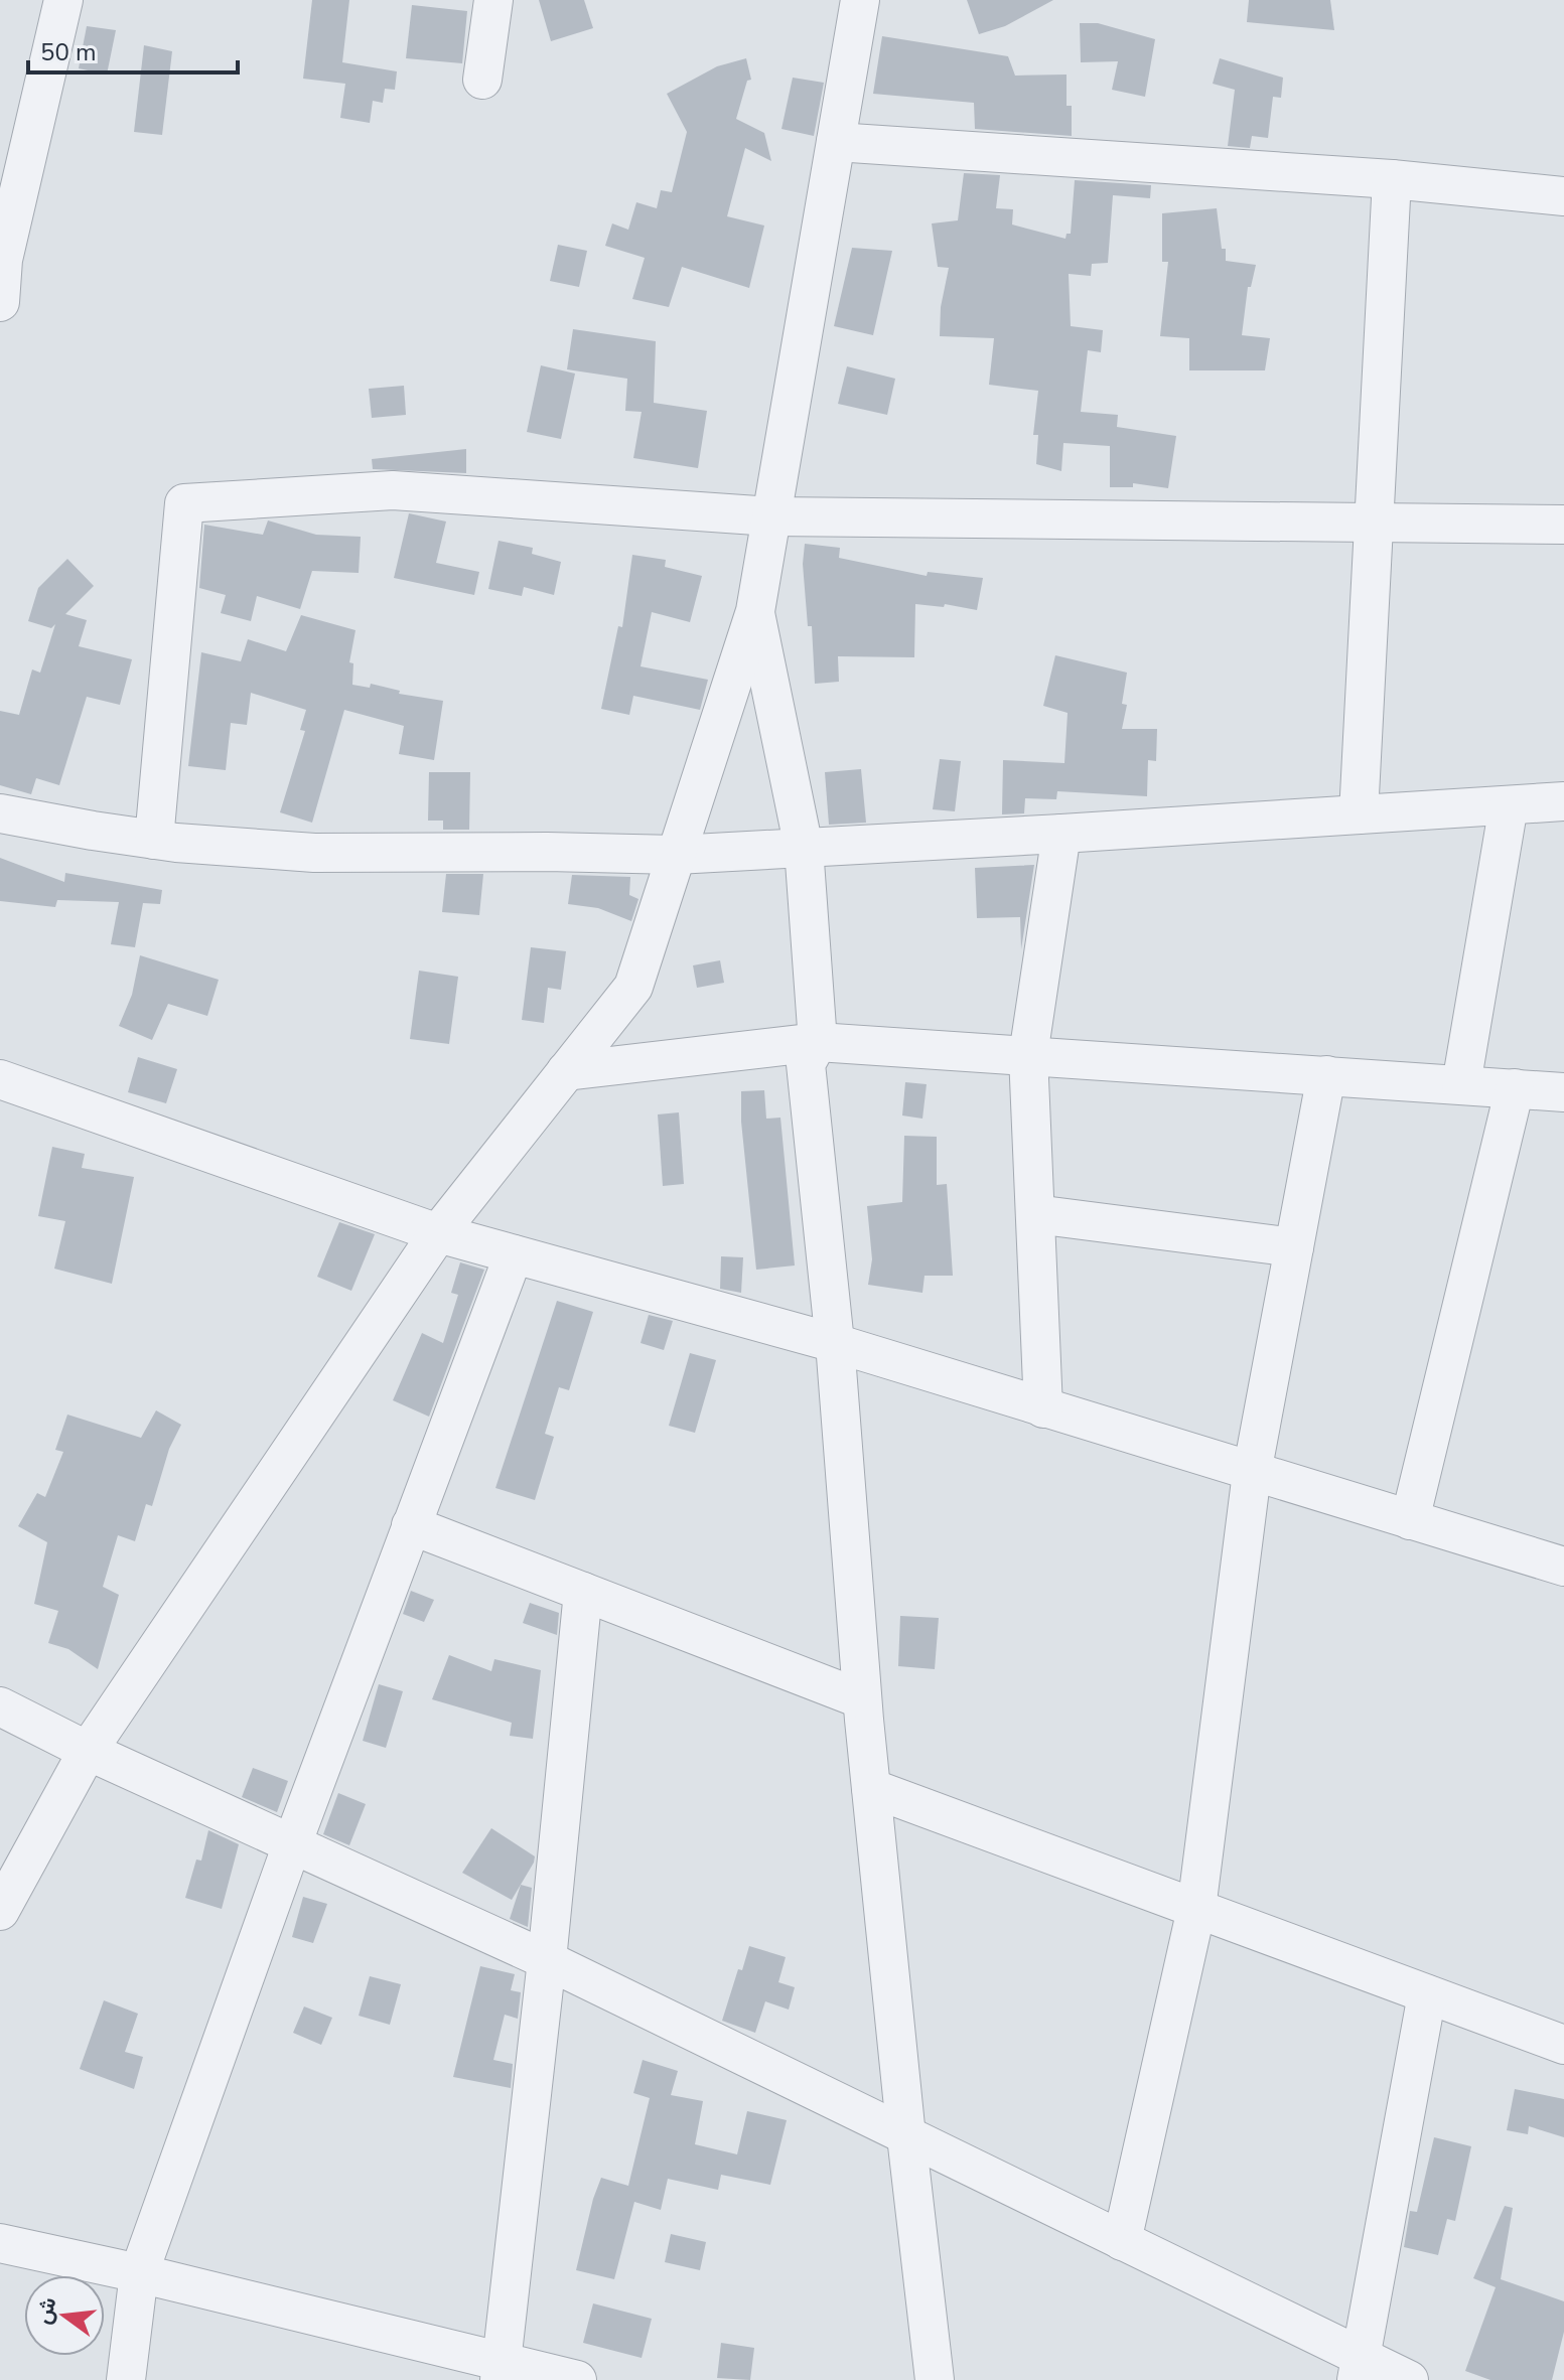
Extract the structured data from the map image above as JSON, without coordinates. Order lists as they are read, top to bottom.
{
  "scale_bar": "50 m",
  "north": "left"
}
